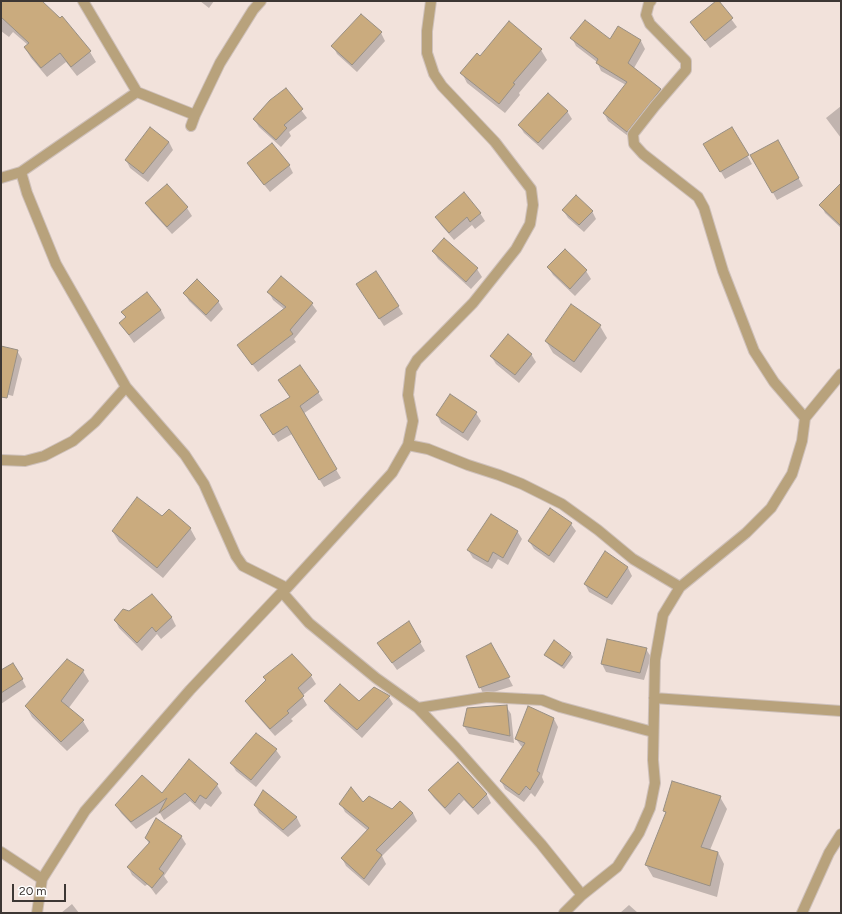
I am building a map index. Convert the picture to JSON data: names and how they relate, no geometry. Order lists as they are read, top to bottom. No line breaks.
{"scale_bar":"20 m"}
